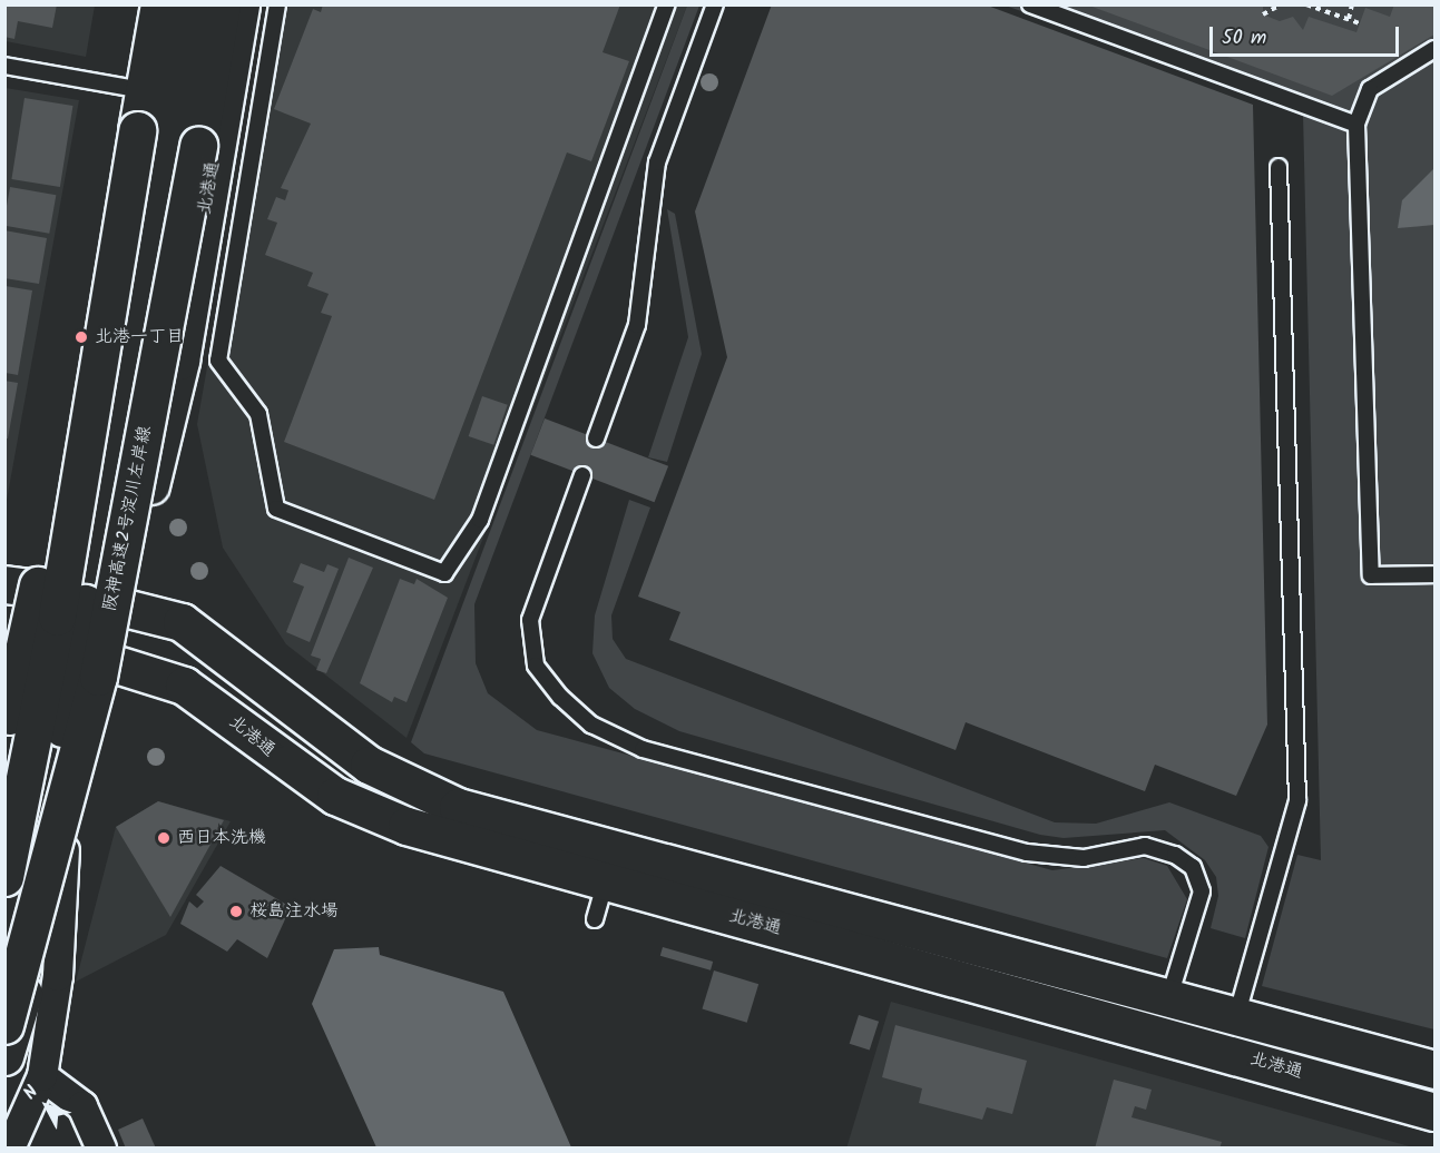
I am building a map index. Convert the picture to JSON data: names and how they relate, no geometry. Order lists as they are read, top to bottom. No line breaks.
{"streets":{"main road":["北港通","阪神高速2号淀川左岸線"]},"places":["北港一丁目","西日本洗機","桜島注水場"],"scale_bar":"50 m","north":"top left"}
